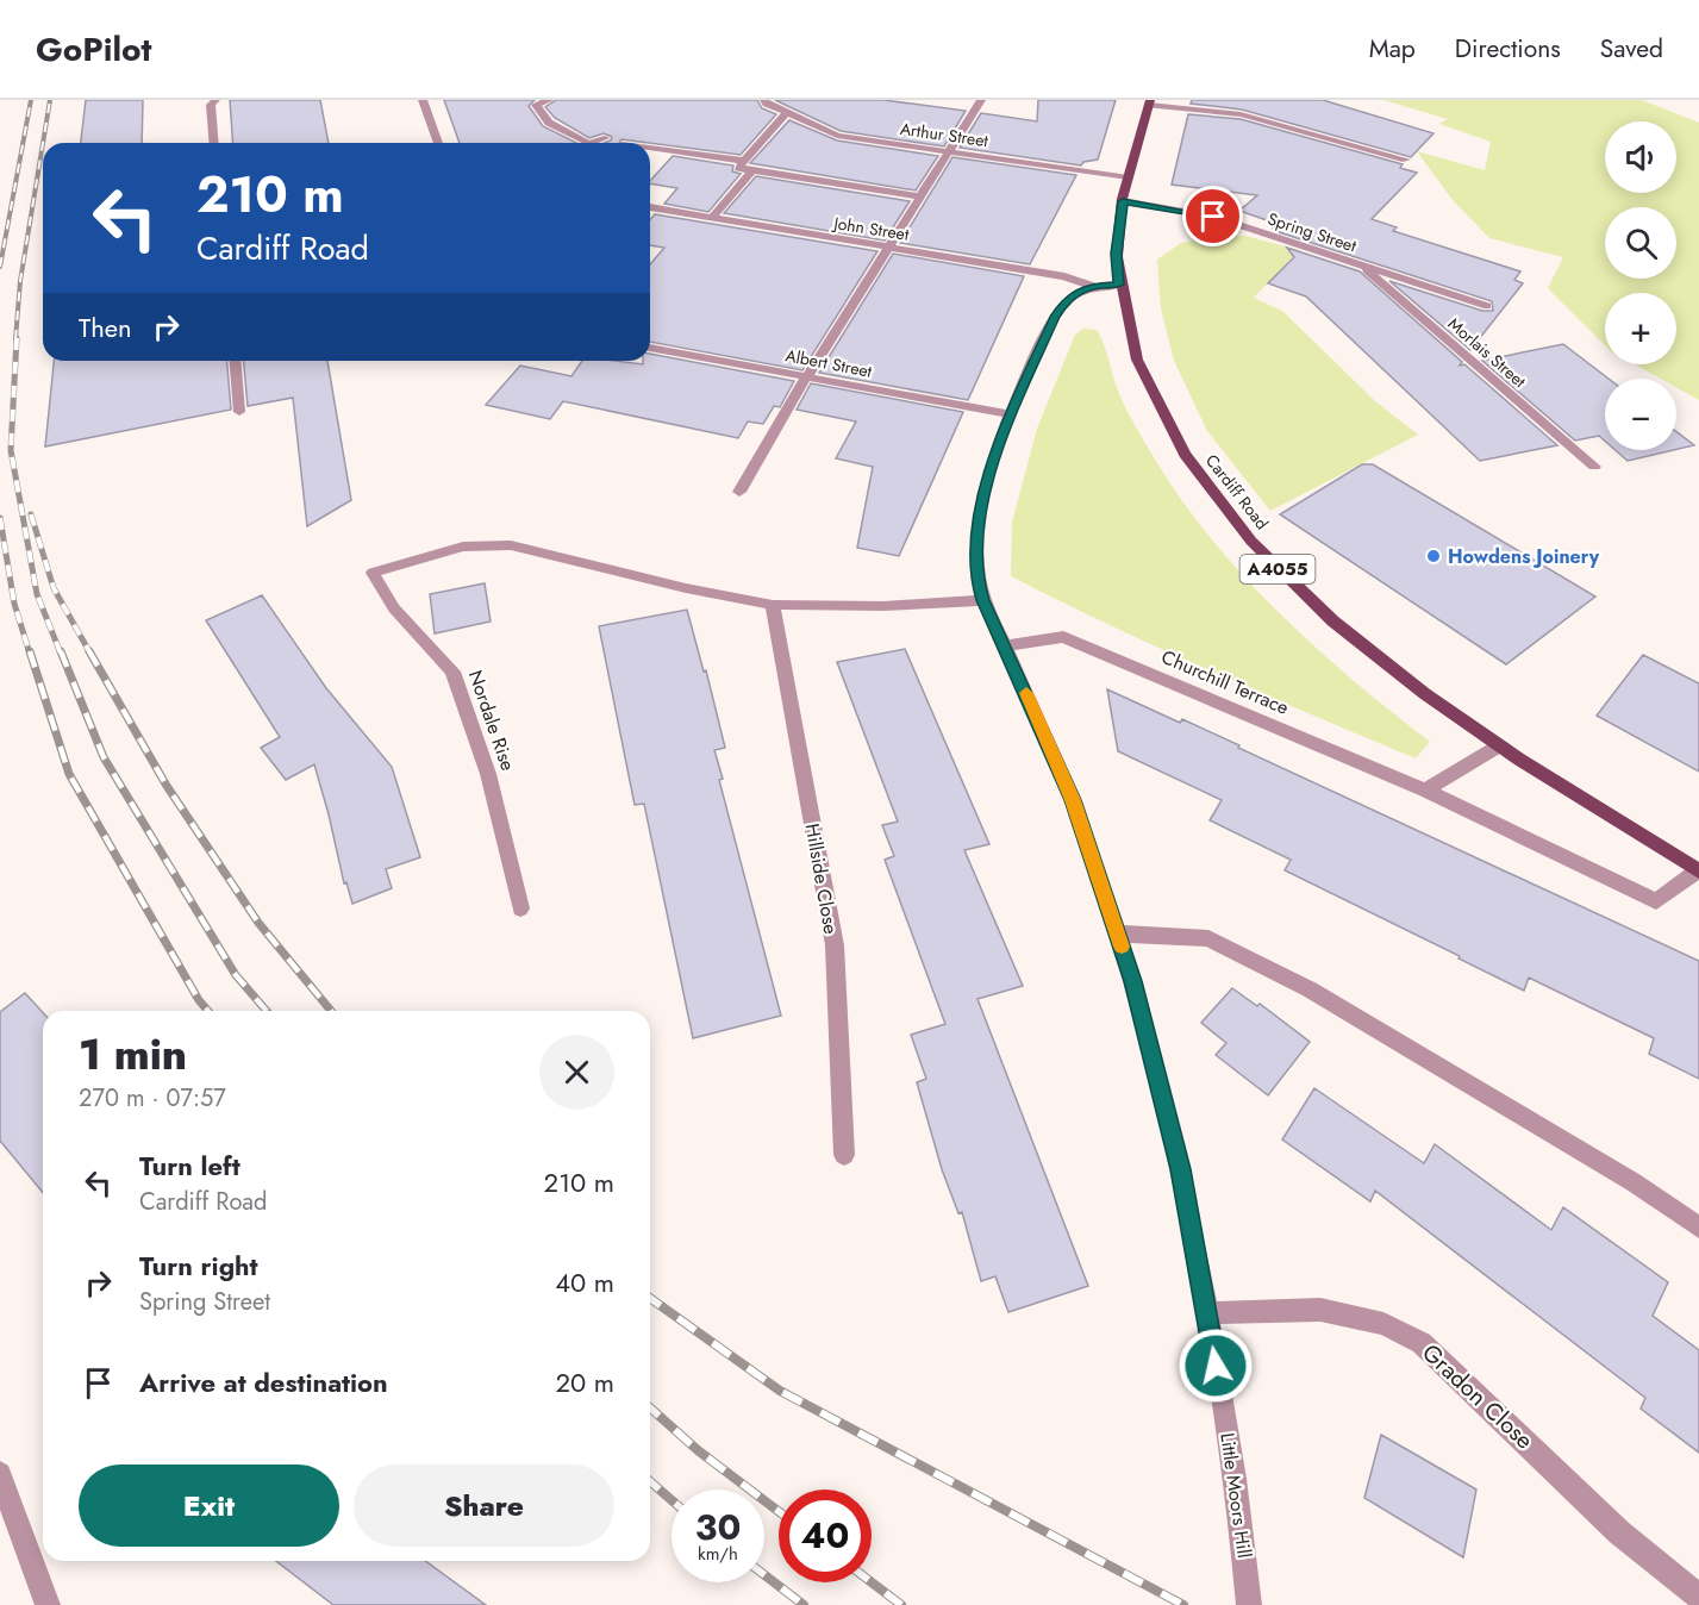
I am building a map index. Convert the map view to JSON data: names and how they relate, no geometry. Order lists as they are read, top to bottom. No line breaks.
{"streets":{"main road":["Cardiff Road","A4055"],"street":["Arthur Street","John Street","Spring Street","Morlais Street","Albert Street","Churchill Terrace","Nordale Rise","Hillside Close","Gradon Close","Little Moors Hill"]},"crossings":[["Arthur Street","Cardiff Road"],["John Street","Little Moors Hill"],["Spring Street","Morlais Street"],["Spring Street","Cardiff Road"],["Albert Street","Little Moors Hill"],["Cardiff Road","Churchill Terrace"],["Cardiff Road","Little Moors Hill"],["Churchill Terrace","Little Moors Hill"],["Nordale Rise","Hillside Close"],["Gradon Close","Little Moors Hill"]],"places":["Howdens Joinery"],"page":{"header":"GoPilot","nav":["Map","Directions","Saved"],"map_buttons":["+","−"],"turn":["210 m","Cardiff Road"],"then":"Then","heading":["1 min","270 m · 07:57"],"list":[{"name":"Turn left","note":"Cardiff Road","value":"210 m"},{"name":"Turn right","note":"Spring Street","value":"40 m"},{"name":"Arrive at destination","value":"20 m"}],"buttons":["Exit","Share"],"speed":"30 km/h","limit":"40"}}
